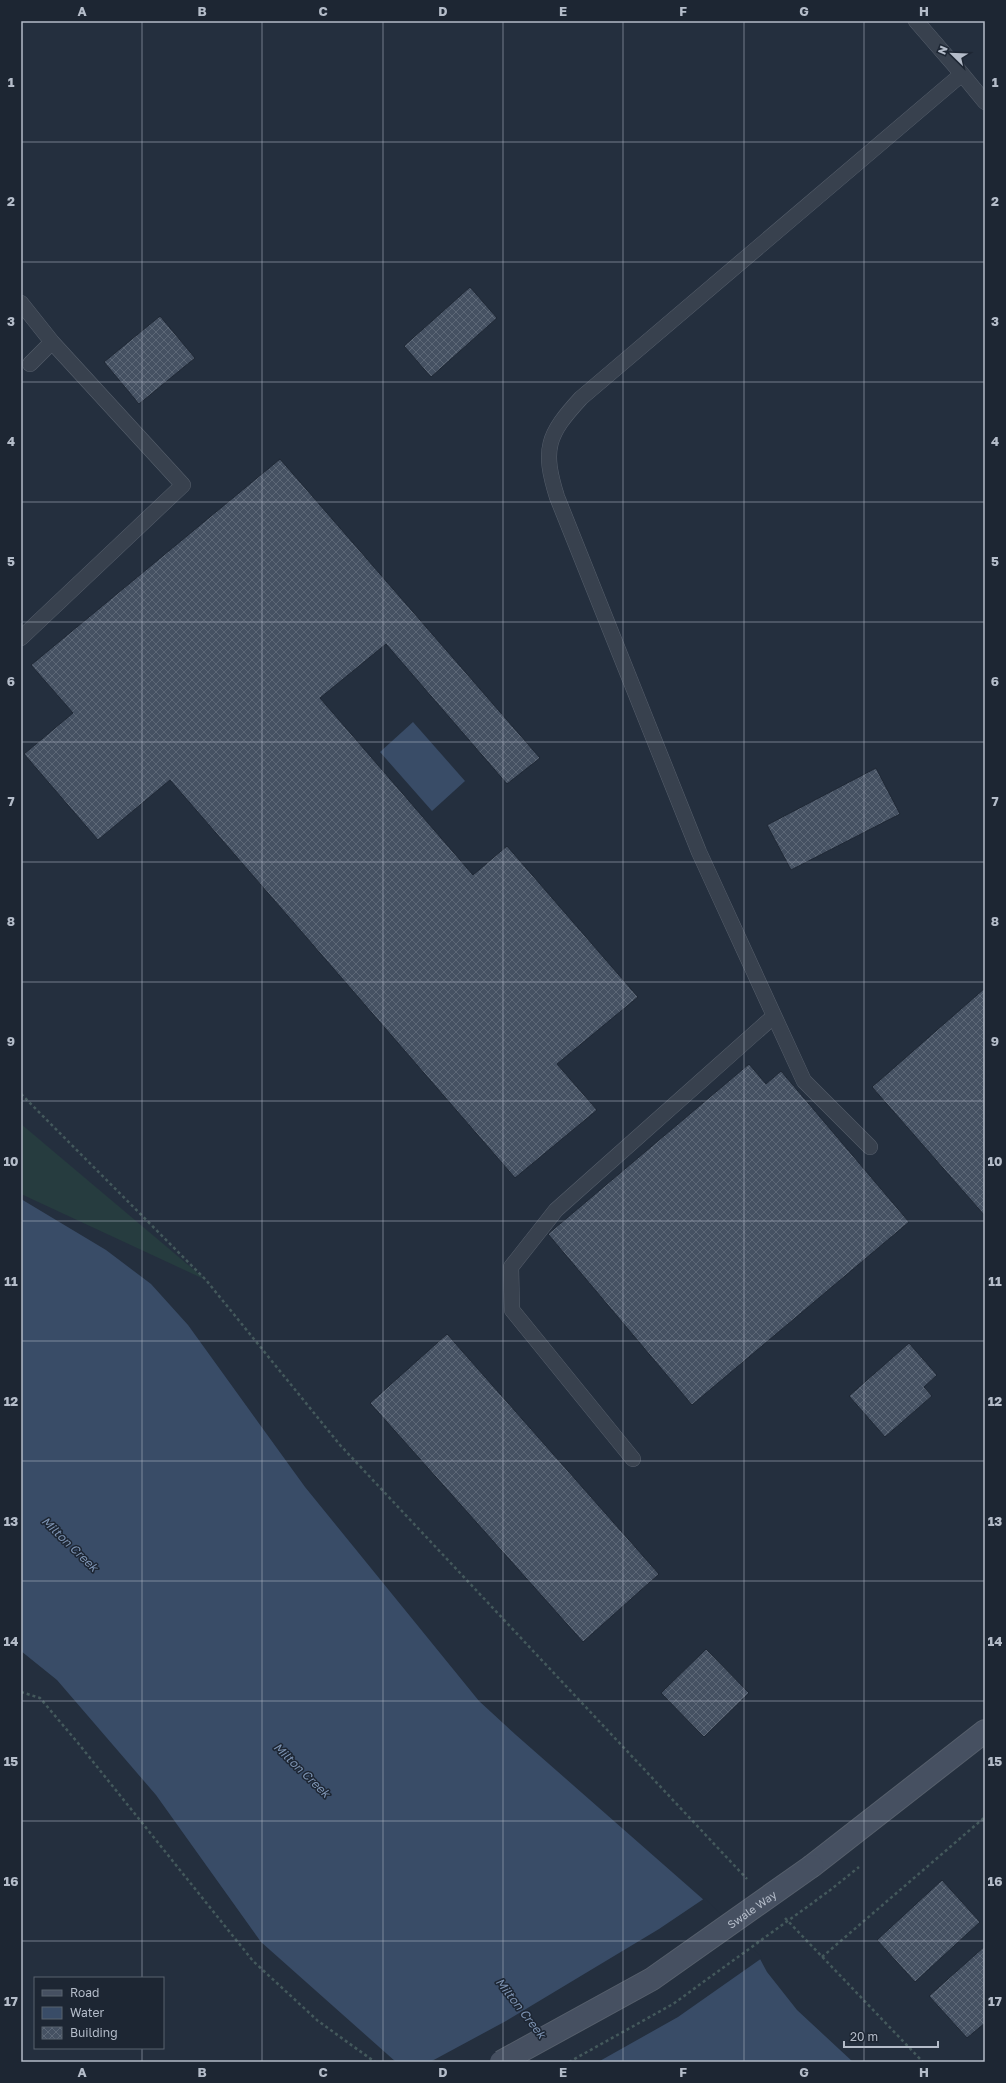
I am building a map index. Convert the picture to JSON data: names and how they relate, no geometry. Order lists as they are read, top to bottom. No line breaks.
{"streets":{"main road":["Swale Way"]},"water":["Milton Creek"],"legend":["Road","Water","Building"],"scale_bar":"20 m","north":"top left","grid":{"columns":["A","B","C","D","E","F","G","H"],"rows":["1","2","3","4","5","6","7","8","9","10","11","12","13","14","15","16","17"]}}
